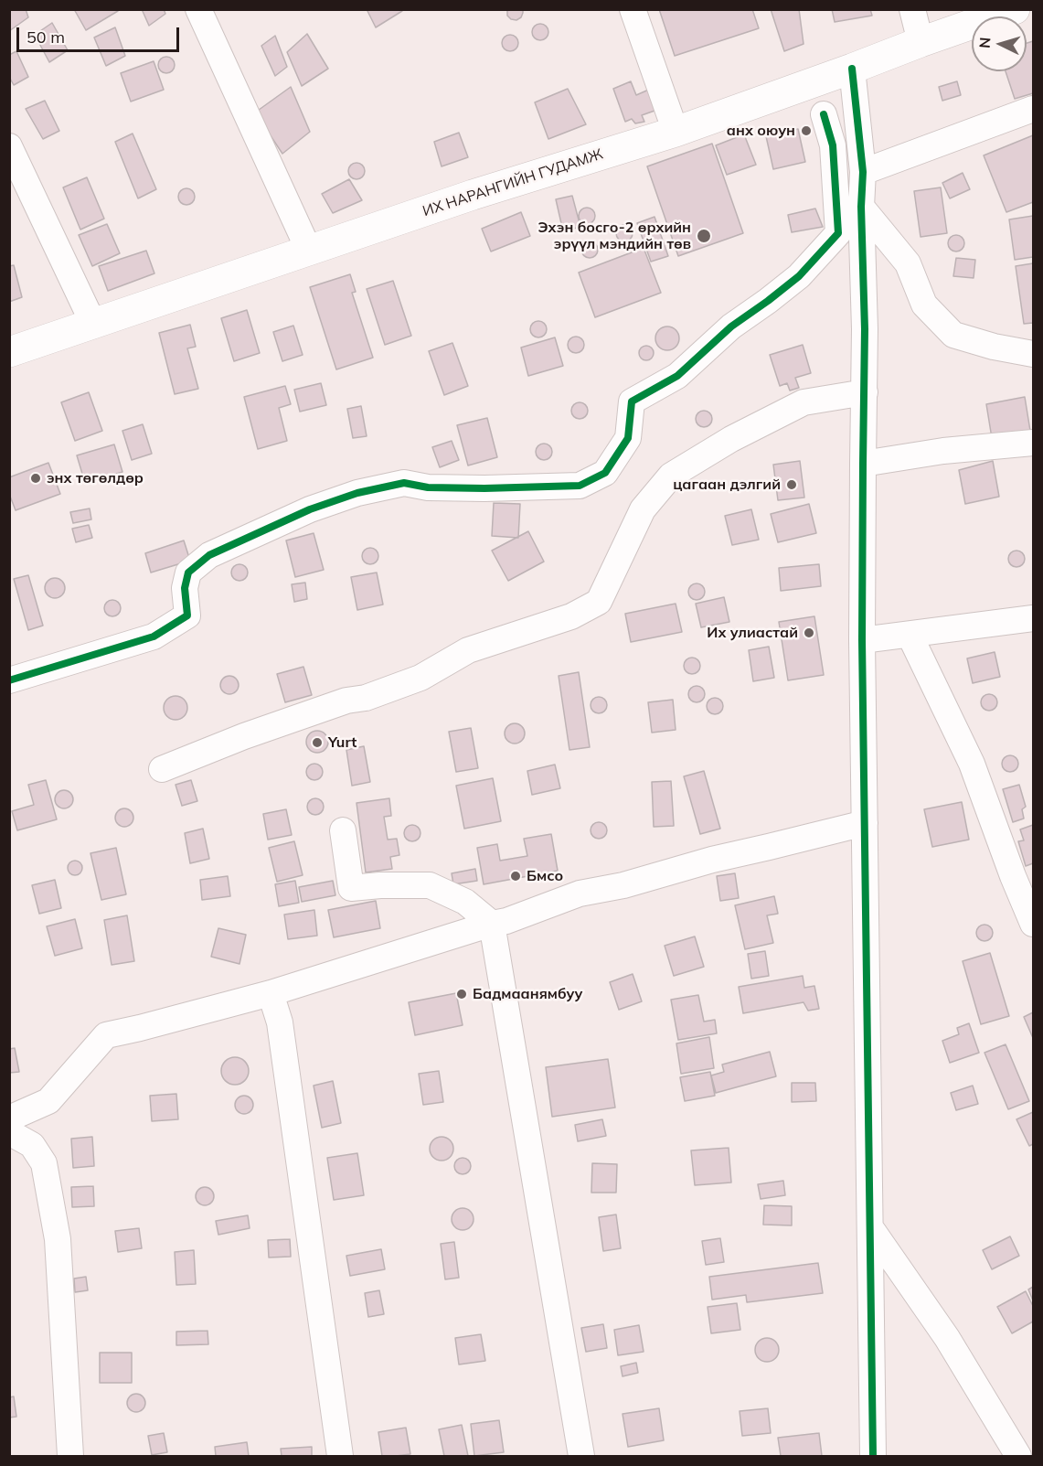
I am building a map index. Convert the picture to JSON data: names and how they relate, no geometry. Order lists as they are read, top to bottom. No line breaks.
{"streets":{"main road":["ИХ НАРАНГИЙН ГУДАМЖ"]},"places":["анх оюун","Эхэн босго-2 өрхийн эрүүл мэндийн төв","энх төгөлдөр","цагаан дэлгий","Их улиастай","Yurt","Бмсо","Бадмаанямбуу"],"scale_bar":"50 m","north":"left"}
